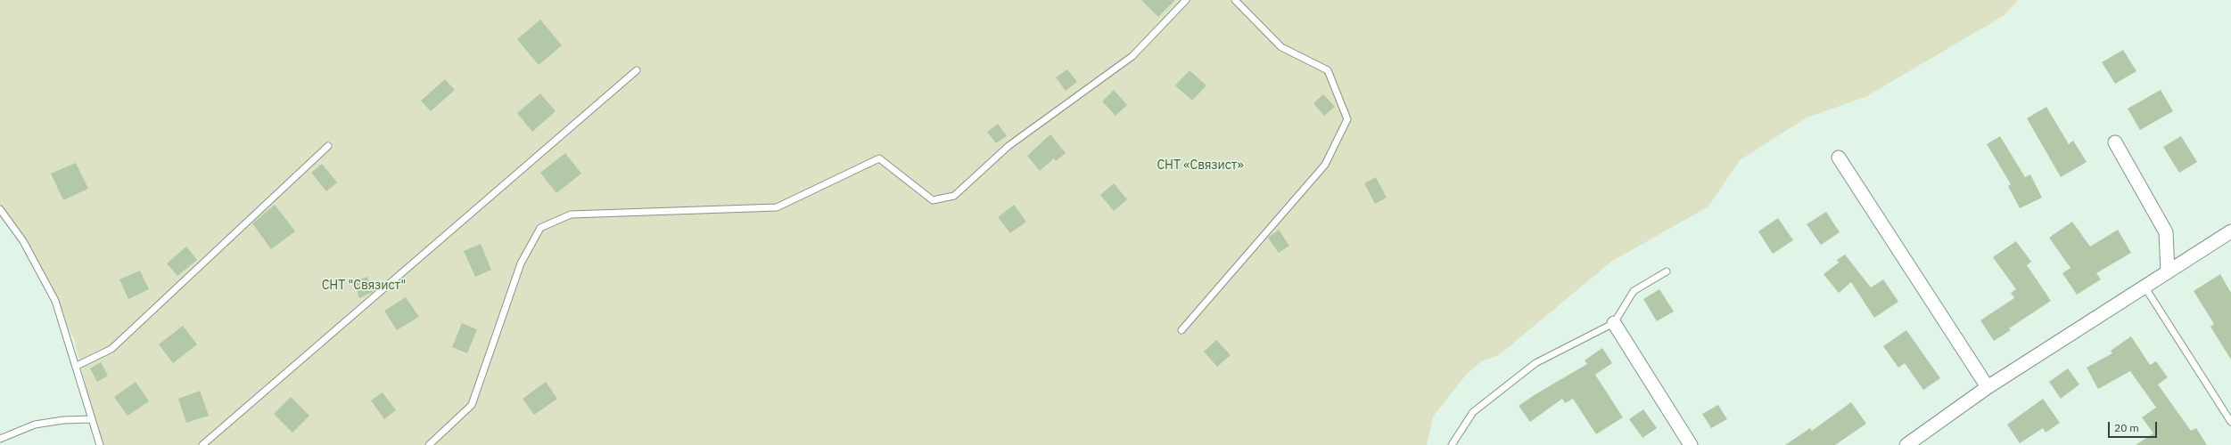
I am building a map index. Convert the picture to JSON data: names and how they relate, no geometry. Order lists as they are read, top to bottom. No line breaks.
{"parks":["СНТ «Связист»","СНТ \"Связист\""],"scale_bar":"20 m"}
